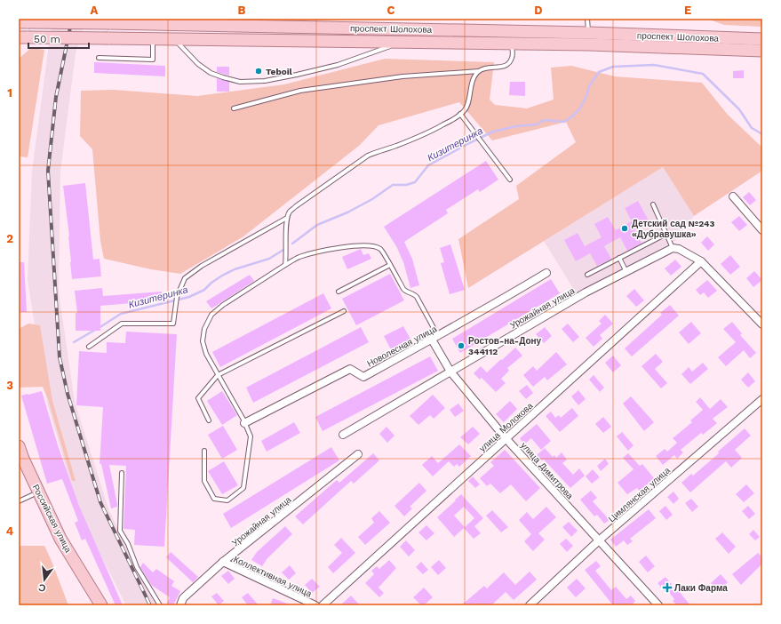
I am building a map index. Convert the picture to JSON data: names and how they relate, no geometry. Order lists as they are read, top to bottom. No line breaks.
{"streets":{"main road":["проспект Шолохова","Российская улица"],"street":["Урожайная улица","Новолесная улица","улица Молокова","улица Димитрова","Цимлянская улица","Коллективная улица"]},"crossings":[["Урожайная улица","улица Димитрова"],["Урожайная улица","Коллективная улица"],["Новолесная улица","улица Димитрова"],["улица Молокова","улица Димитрова"],["улица Димитрова","Цимлянская улица"]],"water":["Кизитеринка"],"places":{"other":["Teboil","Детский сад №243 «Дубравушка»","Ростов-на-Дону 344112"],"health":["Лаки Фарма"]},"scale_bar":"50 m","north":"bottom","grid":{"columns":["A","B","C","D","E"],"rows":["1","2","3","4"]}}
